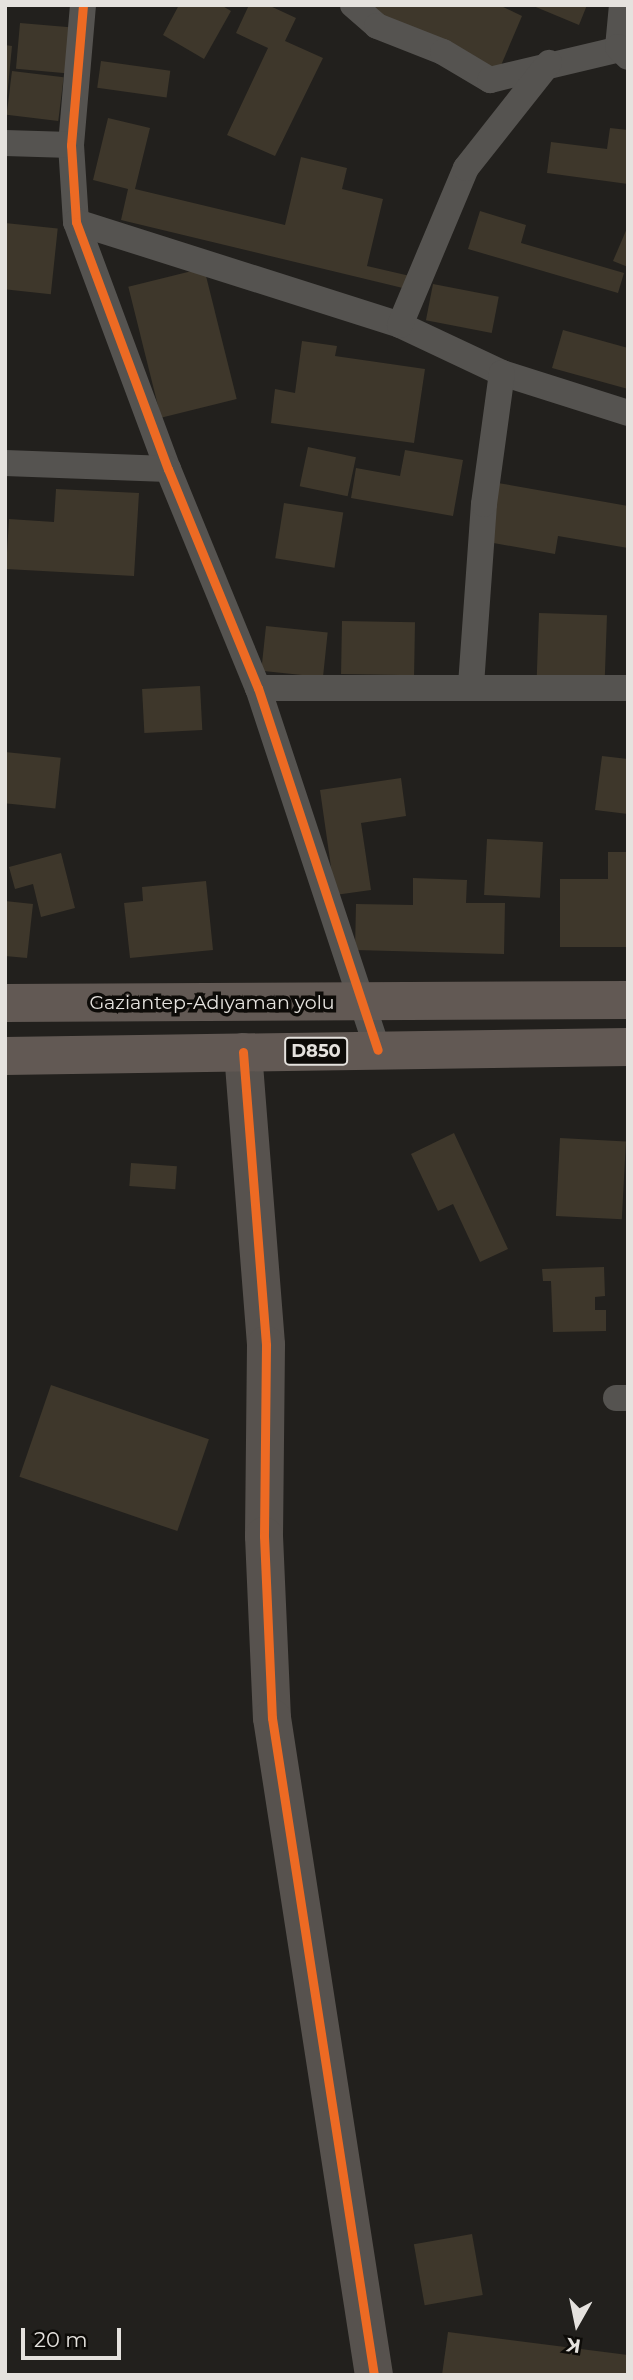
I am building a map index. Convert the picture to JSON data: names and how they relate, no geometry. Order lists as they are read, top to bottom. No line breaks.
{"streets":{"highway":["Gaziantep-Adıyaman yolu","D850"]},"scale_bar":"20 m","north":"bottom"}
